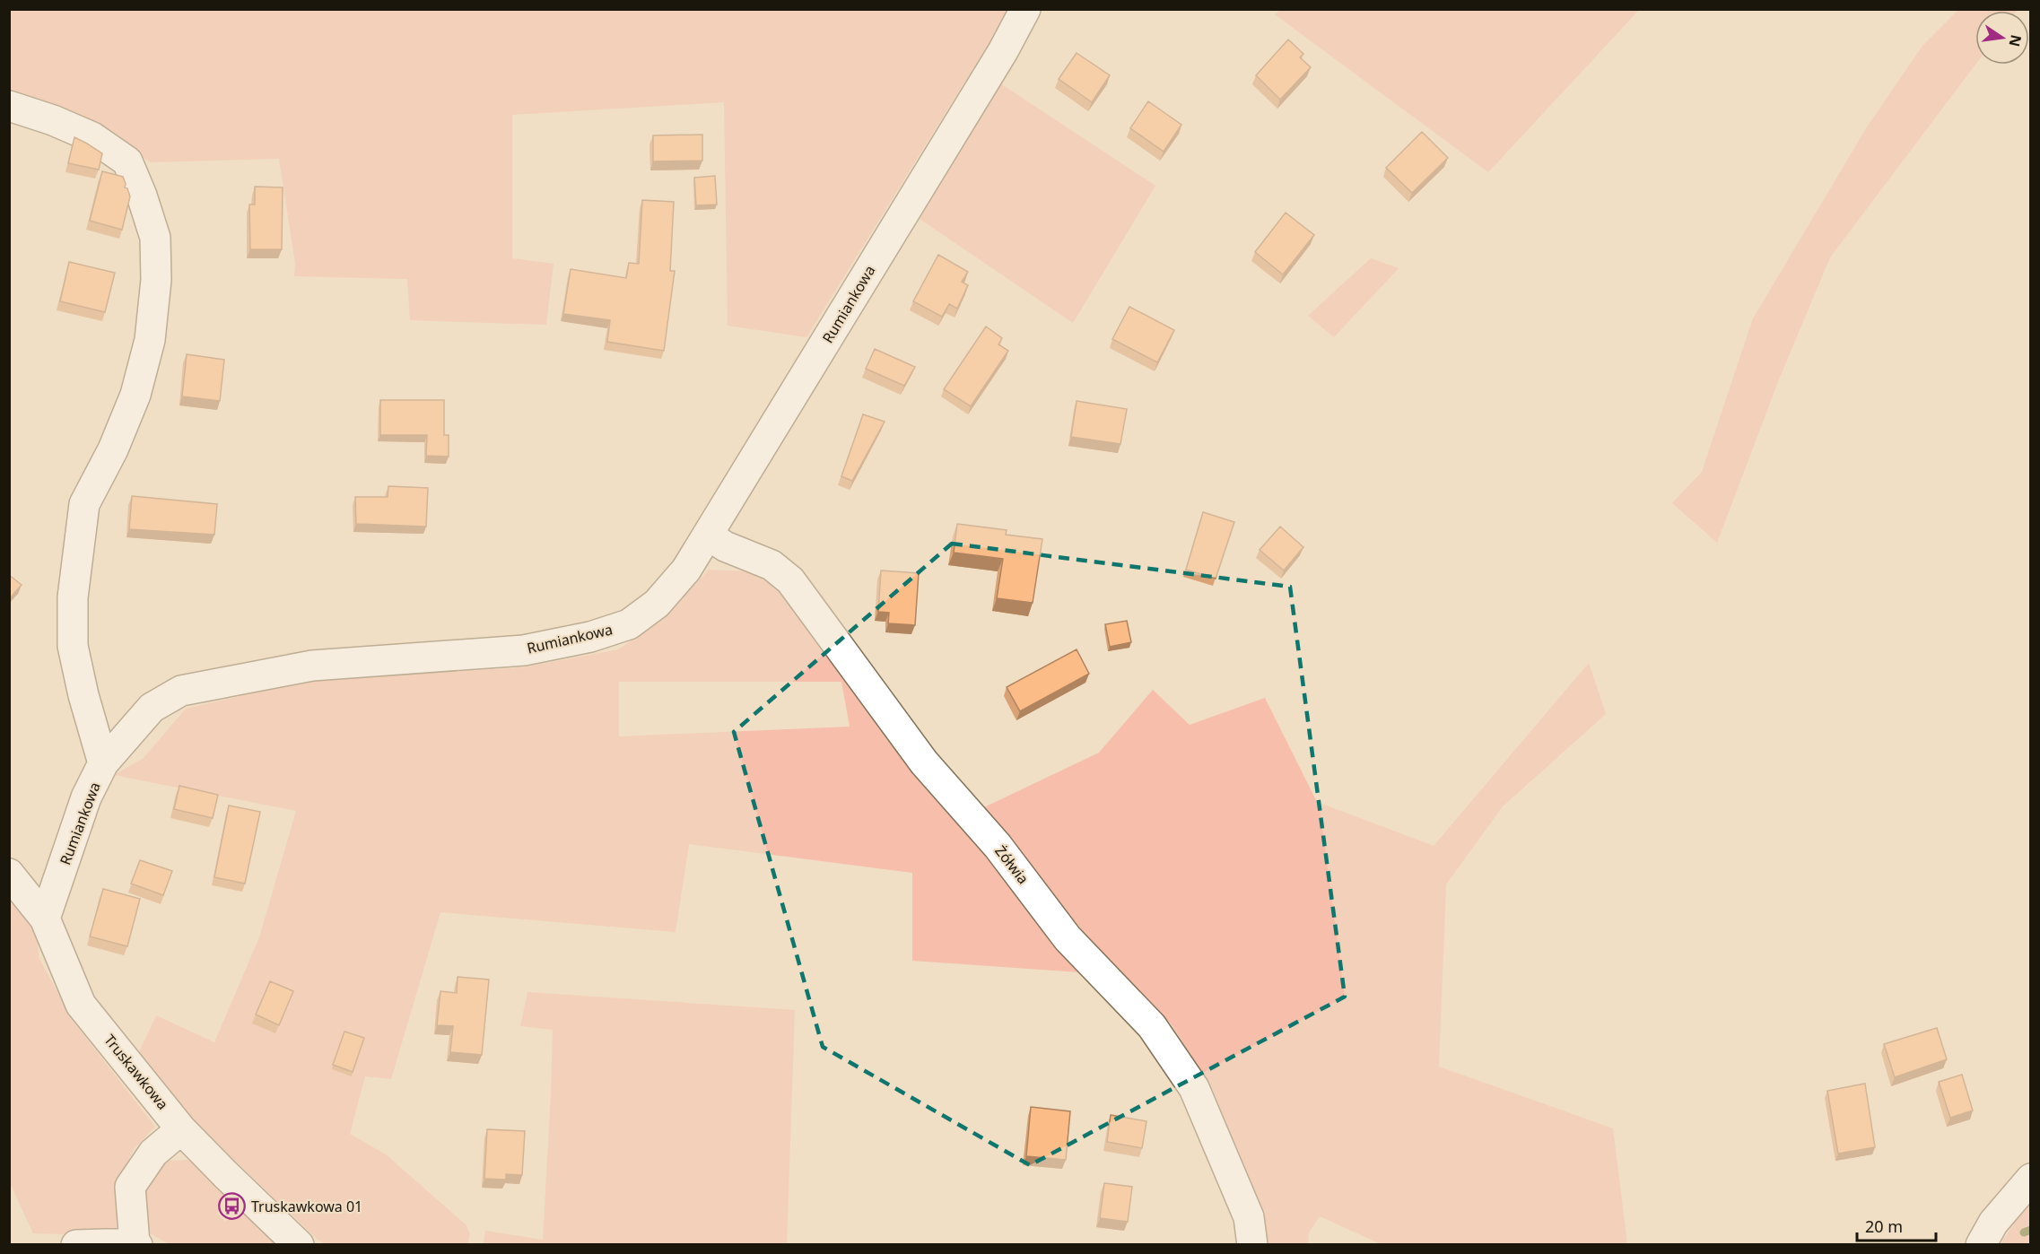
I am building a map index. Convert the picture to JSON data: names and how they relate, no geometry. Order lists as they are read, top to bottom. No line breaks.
{"streets":{"street":["Rumiankowa","Żółwia","Truskawkowa"]},"crossings":[["Rumiankowa","Żółwia"],["Rumiankowa","Truskawkowa"]],"places":{"bus stop":["Truskawkowa 01"]},"scale_bar":"20 m","north":"right"}
